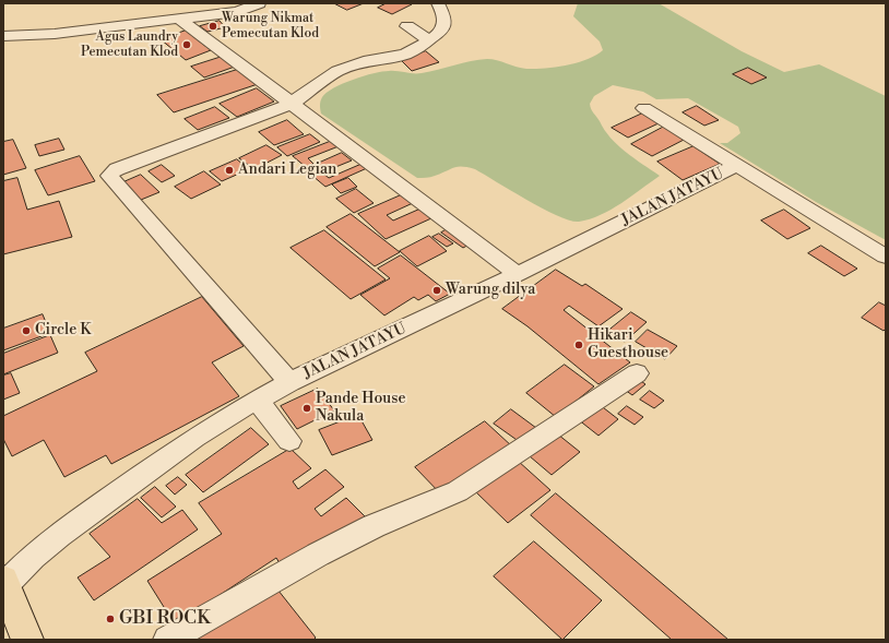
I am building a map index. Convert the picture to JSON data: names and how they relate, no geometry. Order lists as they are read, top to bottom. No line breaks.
{"streets":{"street":["JALAN JATAYU"]},"places":["Warung Nikmat Pemecutan Klod","Agus Laundry Pemecutan Klod","Andari Legian","Warung dilya","Circle K","Hikari Guesthouse","Pande House Nakula","GBI ROCK"]}
